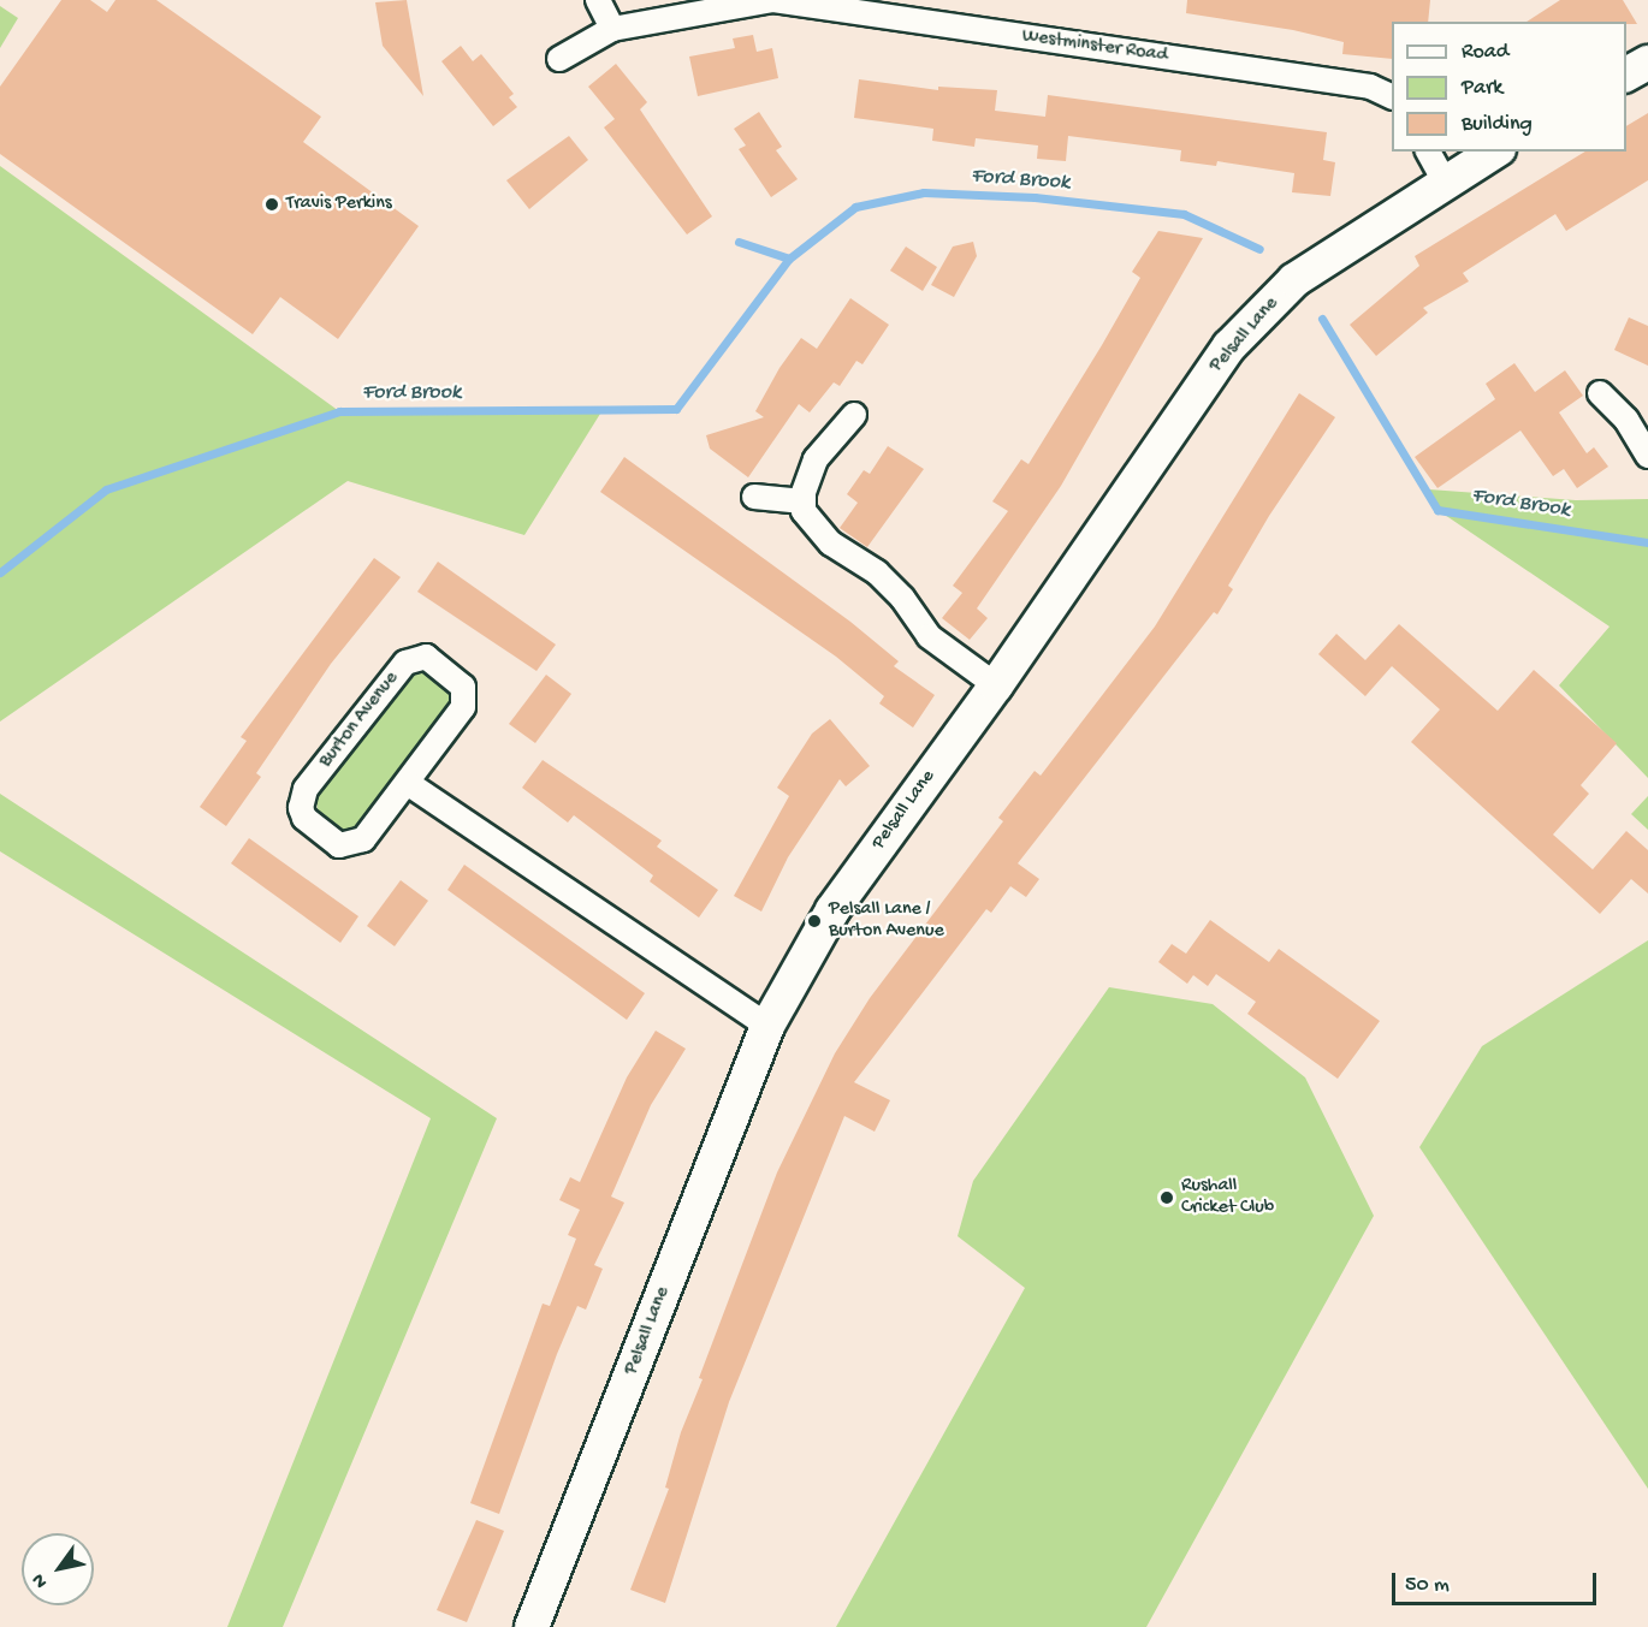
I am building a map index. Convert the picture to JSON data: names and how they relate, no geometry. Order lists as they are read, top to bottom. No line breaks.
{"streets":{"main road":["Pelsall Lane"],"street":["Westminster Road","Burton Avenue"]},"water":["Ford Brook"],"places":["Travis Perkins","Pelsall Lane / Burton Avenue","Rushall Cricket Club"],"legend":["Road","Park","Building"],"scale_bar":"50 m","north":"bottom left"}
